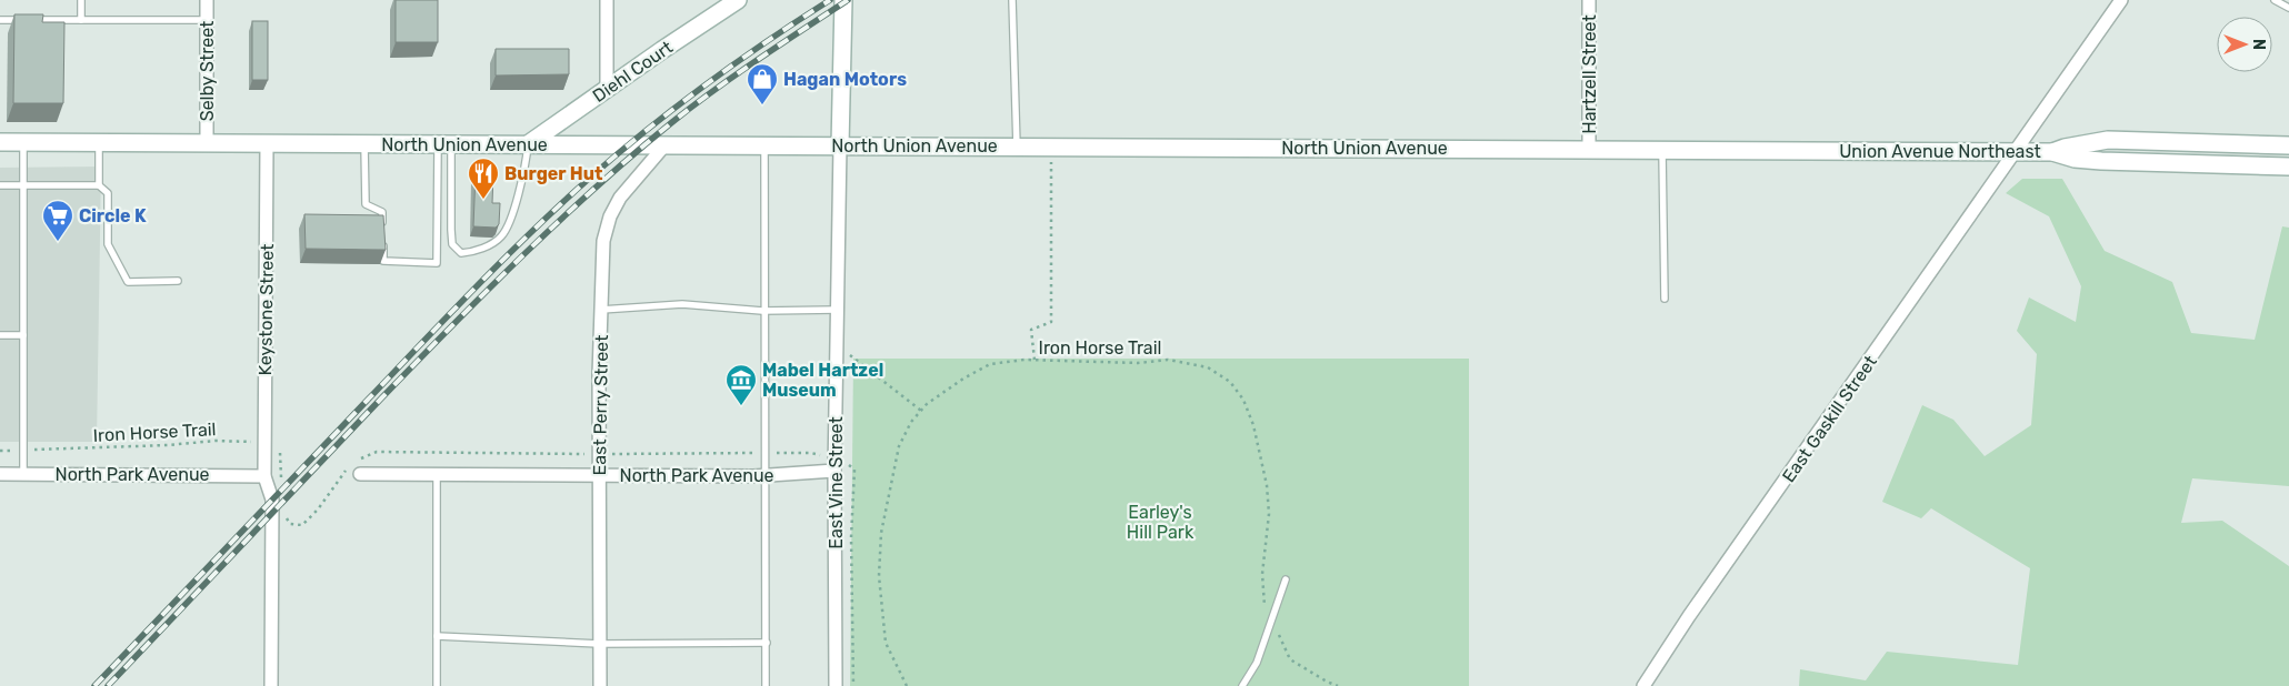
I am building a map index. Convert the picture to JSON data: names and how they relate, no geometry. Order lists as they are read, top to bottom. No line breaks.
{"streets":{"main road":["Diehl Court","North Union Avenue","Union Avenue Northeast"],"street":["Selby Street","Hartzell Street","Keystone Street","East Perry Street","East Gaskill Street","North Park Avenue","East Vine Street"],"path":["Iron Horse Trail"]},"crossings":[["Selby Street","North Union Avenue"],["Diehl Court","North Union Avenue"],["Hartzell Street","North Union Avenue"],["North Union Avenue","Union Avenue Northeast"],["North Union Avenue","Keystone Street"],["North Union Avenue","East Perry Street"],["North Union Avenue","East Vine Street"],["Union Avenue Northeast","East Gaskill Street"],["Keystone Street","Iron Horse Trail"],["Keystone Street","North Park Avenue"],["East Perry Street","North Park Avenue"],["North Park Avenue","East Vine Street"]],"parks":["Earley's Hill Park"],"places":{"shop":["Hagan Motors"],"restaurant":["Burger Hut"],"supermarket":["Circle K"],"museum":["Mabel Hartzel Museum"]},"north":"right"}
